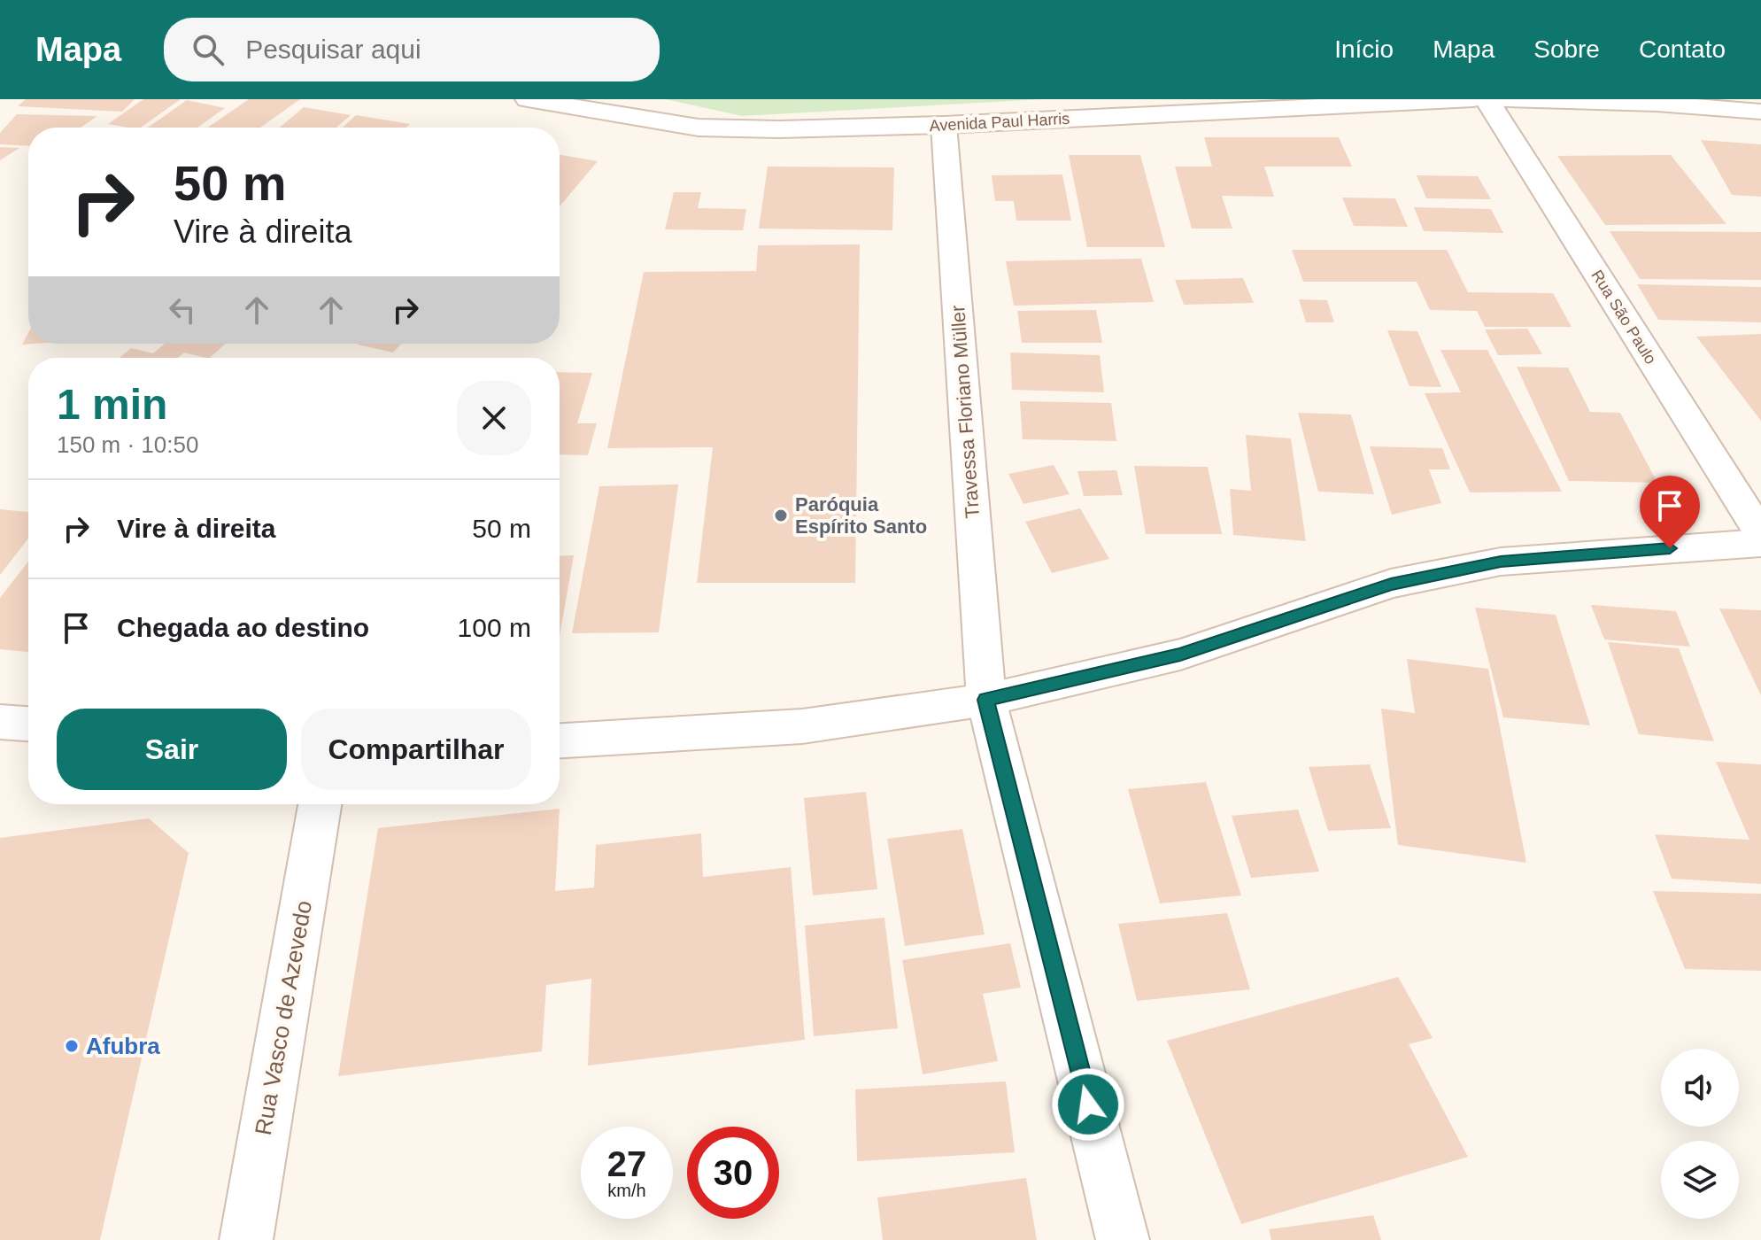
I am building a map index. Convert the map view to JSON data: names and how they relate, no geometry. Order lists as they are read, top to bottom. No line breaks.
{"streets":{"main road":["Avenida Paul Harris","Rua São Paulo","Travessa Floriano Müller","Rua Vasco de Azevedo"]},"crossings":[["Avenida Paul Harris","Travessa Floriano Müller"]],"places":["Paróquia Espírito Santo","Afubra"],"page":{"header":"Mapa","search":"Pesquisar aqui","nav":["Início","Mapa","Sobre","Contato"],"turn":["50 m","Vire à direita"],"heading":["1 min","150 m · 10:50"],"list":[{"name":"Vire à direita","value":"50 m"},{"name":"Chegada ao destino","value":"100 m"}],"buttons":["Sair","Compartilhar"],"speed":"27 km/h","limit":"30"}}
